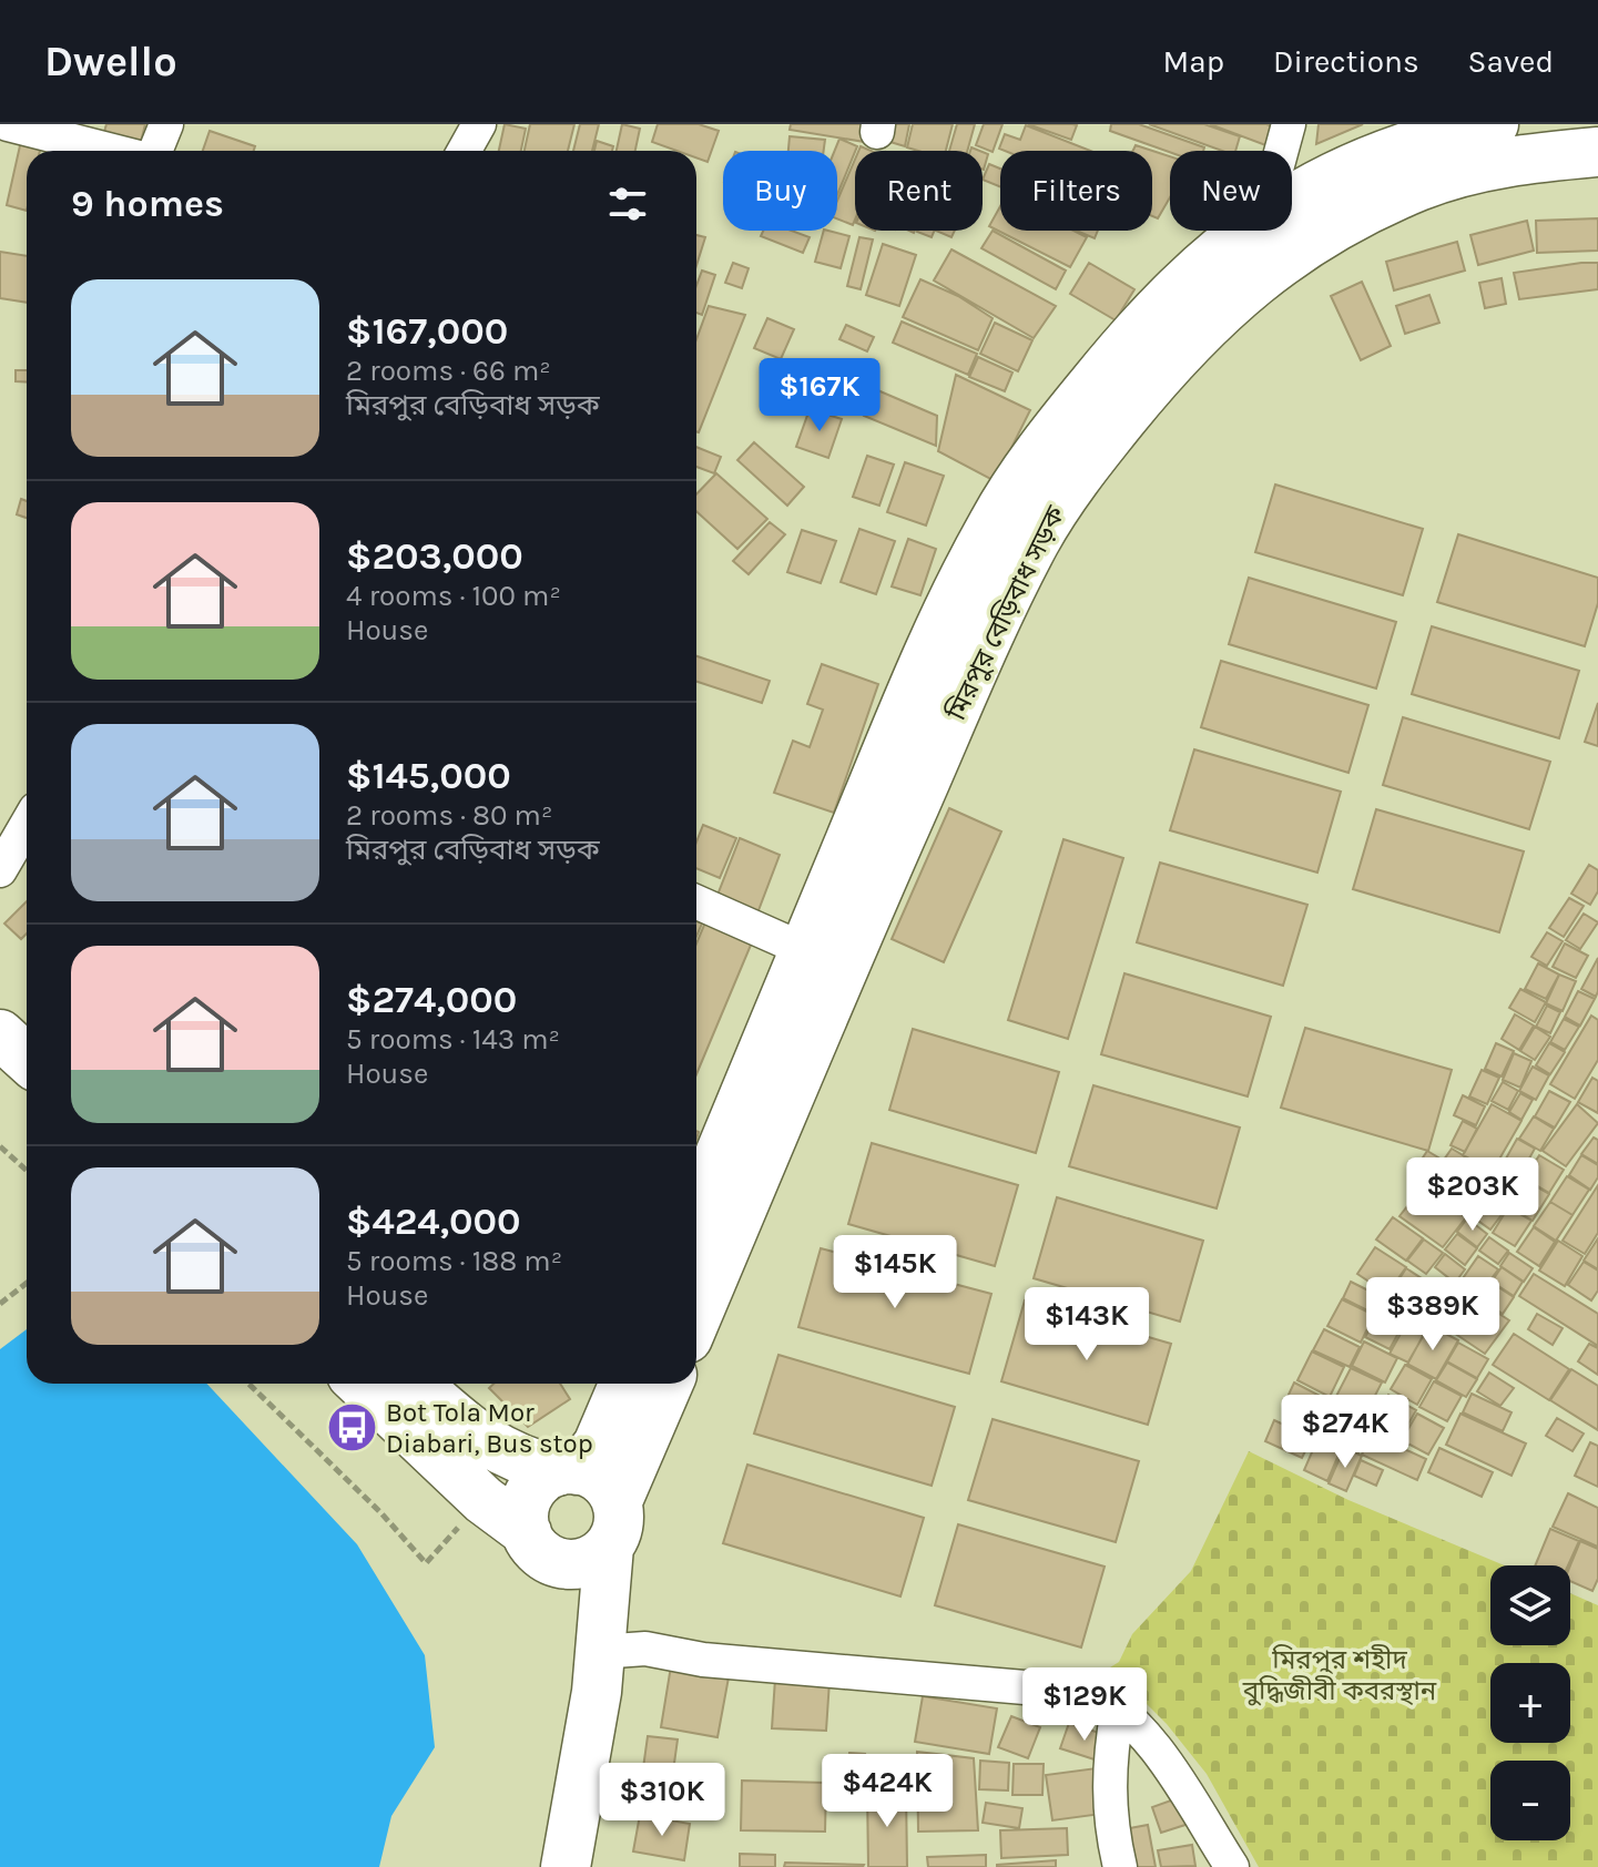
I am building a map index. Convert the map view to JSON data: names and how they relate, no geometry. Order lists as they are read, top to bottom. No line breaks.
{"streets":{"highway":["মিরপুর বেড়িবাধ সড়ক"]},"parks":["মিরপুর শহীদ বুদ্ধিজীবী কবরস্থান"],"places":{"bus stop":["Bot Tola Mor Diabari, Bus stop"]},"page":{"header":"Dwello","nav":["Map","Directions","Saved"],"chip":["Buy","Rent","Filters","New"],"heading":"9 homes","list":[{"name":"$167,000","note":"2 rooms · 66 m² · মিরপুর বেড়িবাধ সড়ক"},{"name":"$203,000","note":"4 rooms · 100 m² · House"},{"name":"$145,000","note":"2 rooms · 80 m² · মিরপুর বেড়িবাধ সড়ক"},{"name":"$274,000","note":"5 rooms · 143 m² · House"},{"name":"$424,000","note":"5 rooms · 188 m² · House"}],"price":["$167K","$203K","$145K","$389K","$143K","$274K","$129K","$424K","$310K"],"map_buttons":["+","−"]}}
